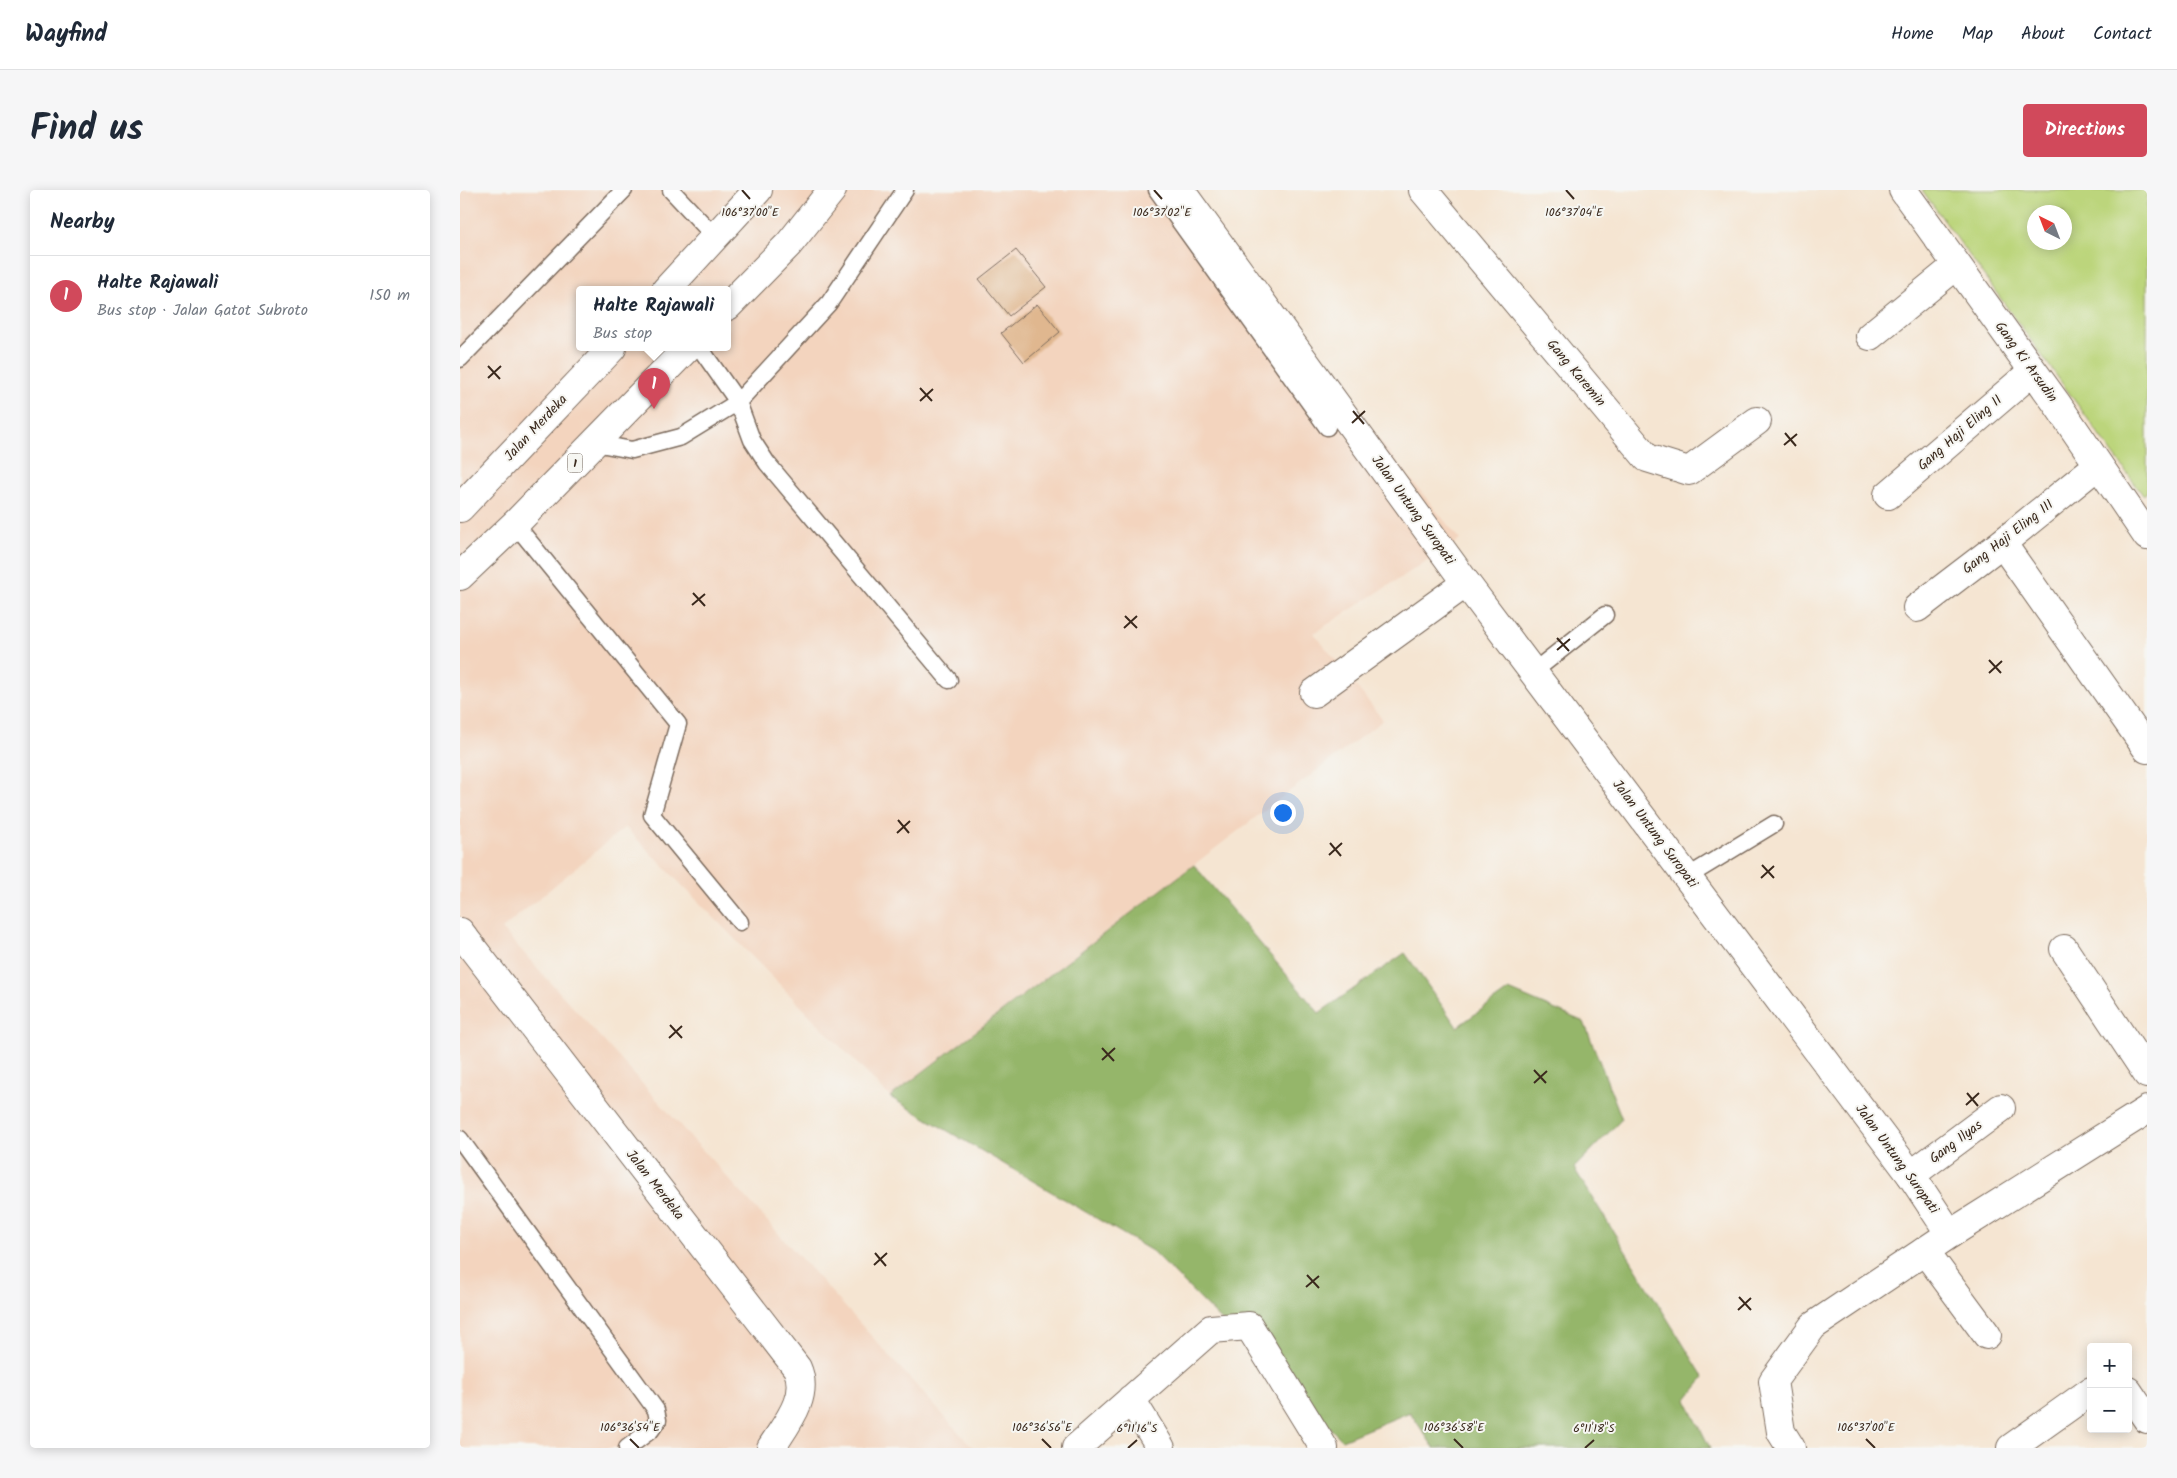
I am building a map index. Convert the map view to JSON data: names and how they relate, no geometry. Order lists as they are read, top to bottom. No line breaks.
{"streets":{"main road":["Gang Ki Arsudin","Gang Karemin","Jalan Merdeka","Gang Haji Eling II","1","Jalan Untung Suropati","Gang Haji Eling III","Gang Ilyas"]},"crossings":[["Gang Ki Arsudin","Gang Haji Eling II"],["Gang Ki Arsudin","Gang Haji Eling III"],["Jalan Untung Suropati","Gang Ilyas"]],"north":"top left","page":{"header":"Wayfind","nav":["Home","Map","About","Contact"],"title":"Find us","buttons":"Directions","heading":"Nearby","list":[{"mark":"1","name":"Halte Rajawali","note":"Bus stop · Jalan Gatot Subroto","value":"150 m"}],"popup":["Halte Rajawali","Bus stop"],"pins":"1","map_buttons":["+","−"]},"coordinates":["106°37'00\"E","106°37'02\"E","106°37'04\"E","106°36'54\"E","106°36'56\"E","106°36'58\"E","6°11'16\"S","6°11'18\"S"]}
